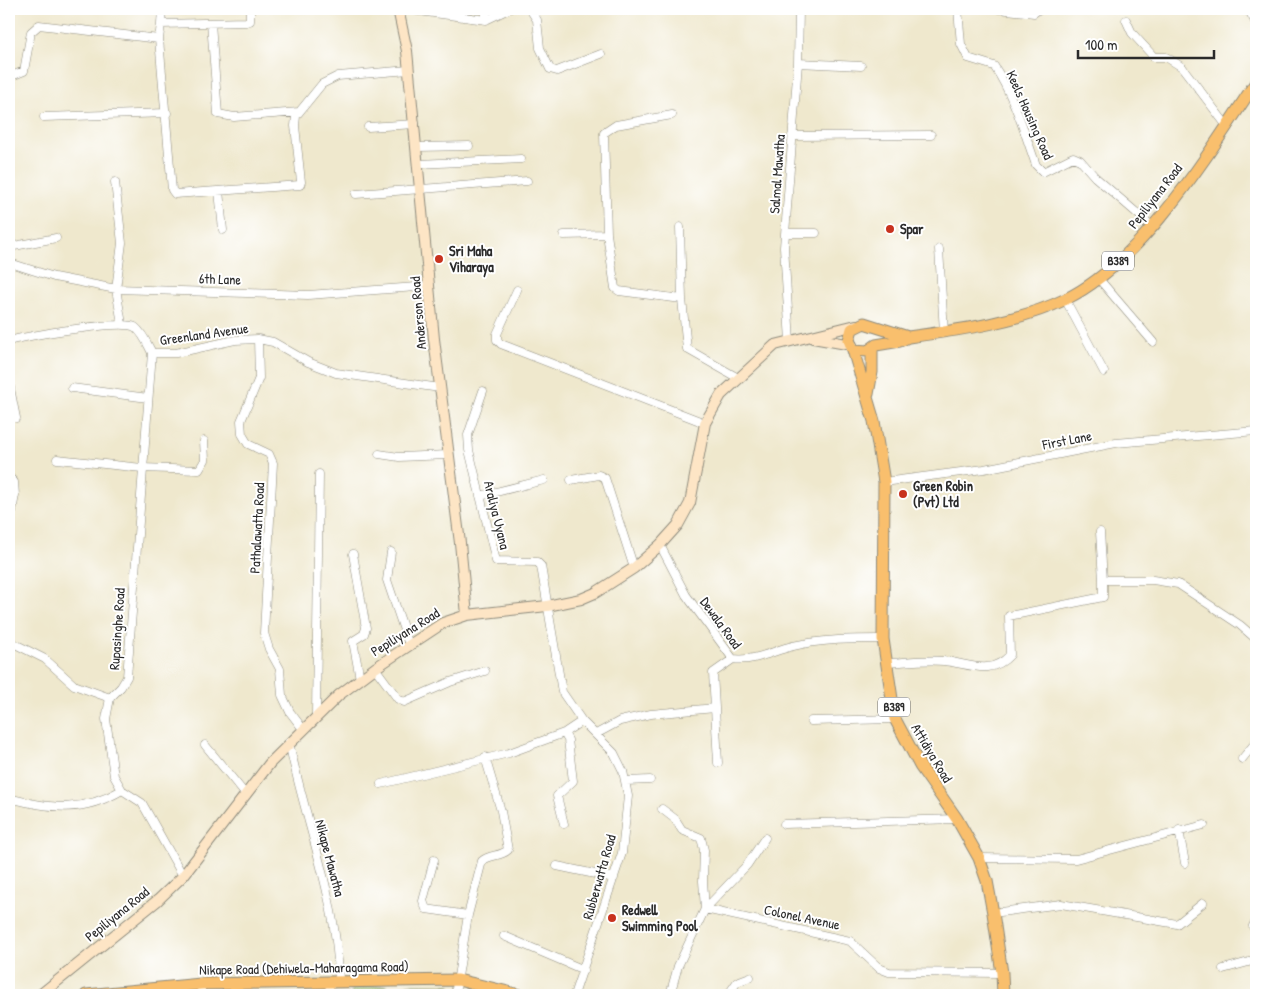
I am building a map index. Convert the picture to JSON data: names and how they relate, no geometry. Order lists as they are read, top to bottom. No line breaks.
{"streets":{"main road":["Pepiliyana Road","B389","Anderson Road","Attidiya Road","Nikape Road (Dehiwela-Maharagama Road)"],"street":["Keels Housing Road","Salmal Mawatha","6th Lane","Greenland Avenue","First Lane","Araliya Uyana","Pathalawatta Road","Dewala Road","Rupasinghe Road","Nikape Mawatha","Rubberwatta Road","Colonel Avenue"]},"crossings":[["Keels Housing Road","Pepiliyana Road"],["Salmal Mawatha","Pepiliyana Road"],["Pepiliyana Road","B389"],["Pepiliyana Road","Anderson Road"],["Pepiliyana Road","Araliya Uyana"],["Pepiliyana Road","Pathalawatta Road"],["Pepiliyana Road","Dewala Road"],["Pepiliyana Road","Nikape Mawatha"],["Pepiliyana Road","Rubberwatta Road"],["B389","Attidiya Road"],["6th Lane","Anderson Road"],["Anderson Road","Greenland Avenue"],["Greenland Avenue","Pathalawatta Road"],["Greenland Avenue","Rupasinghe Road"],["First Lane","Attidiya Road"],["Araliya Uyana","Rubberwatta Road"],["Dewala Road","Attidiya Road"],["Attidiya Road","Colonel Avenue"],["Nikape Mawatha","Nikape Road (Dehiwela-Maharagama Road)"]],"places":["Spar","Sri Maha Viharaya","Green Robin (Pvt) Ltd","Redwell Swimming Pool"],"scale_bar":"100 m"}
